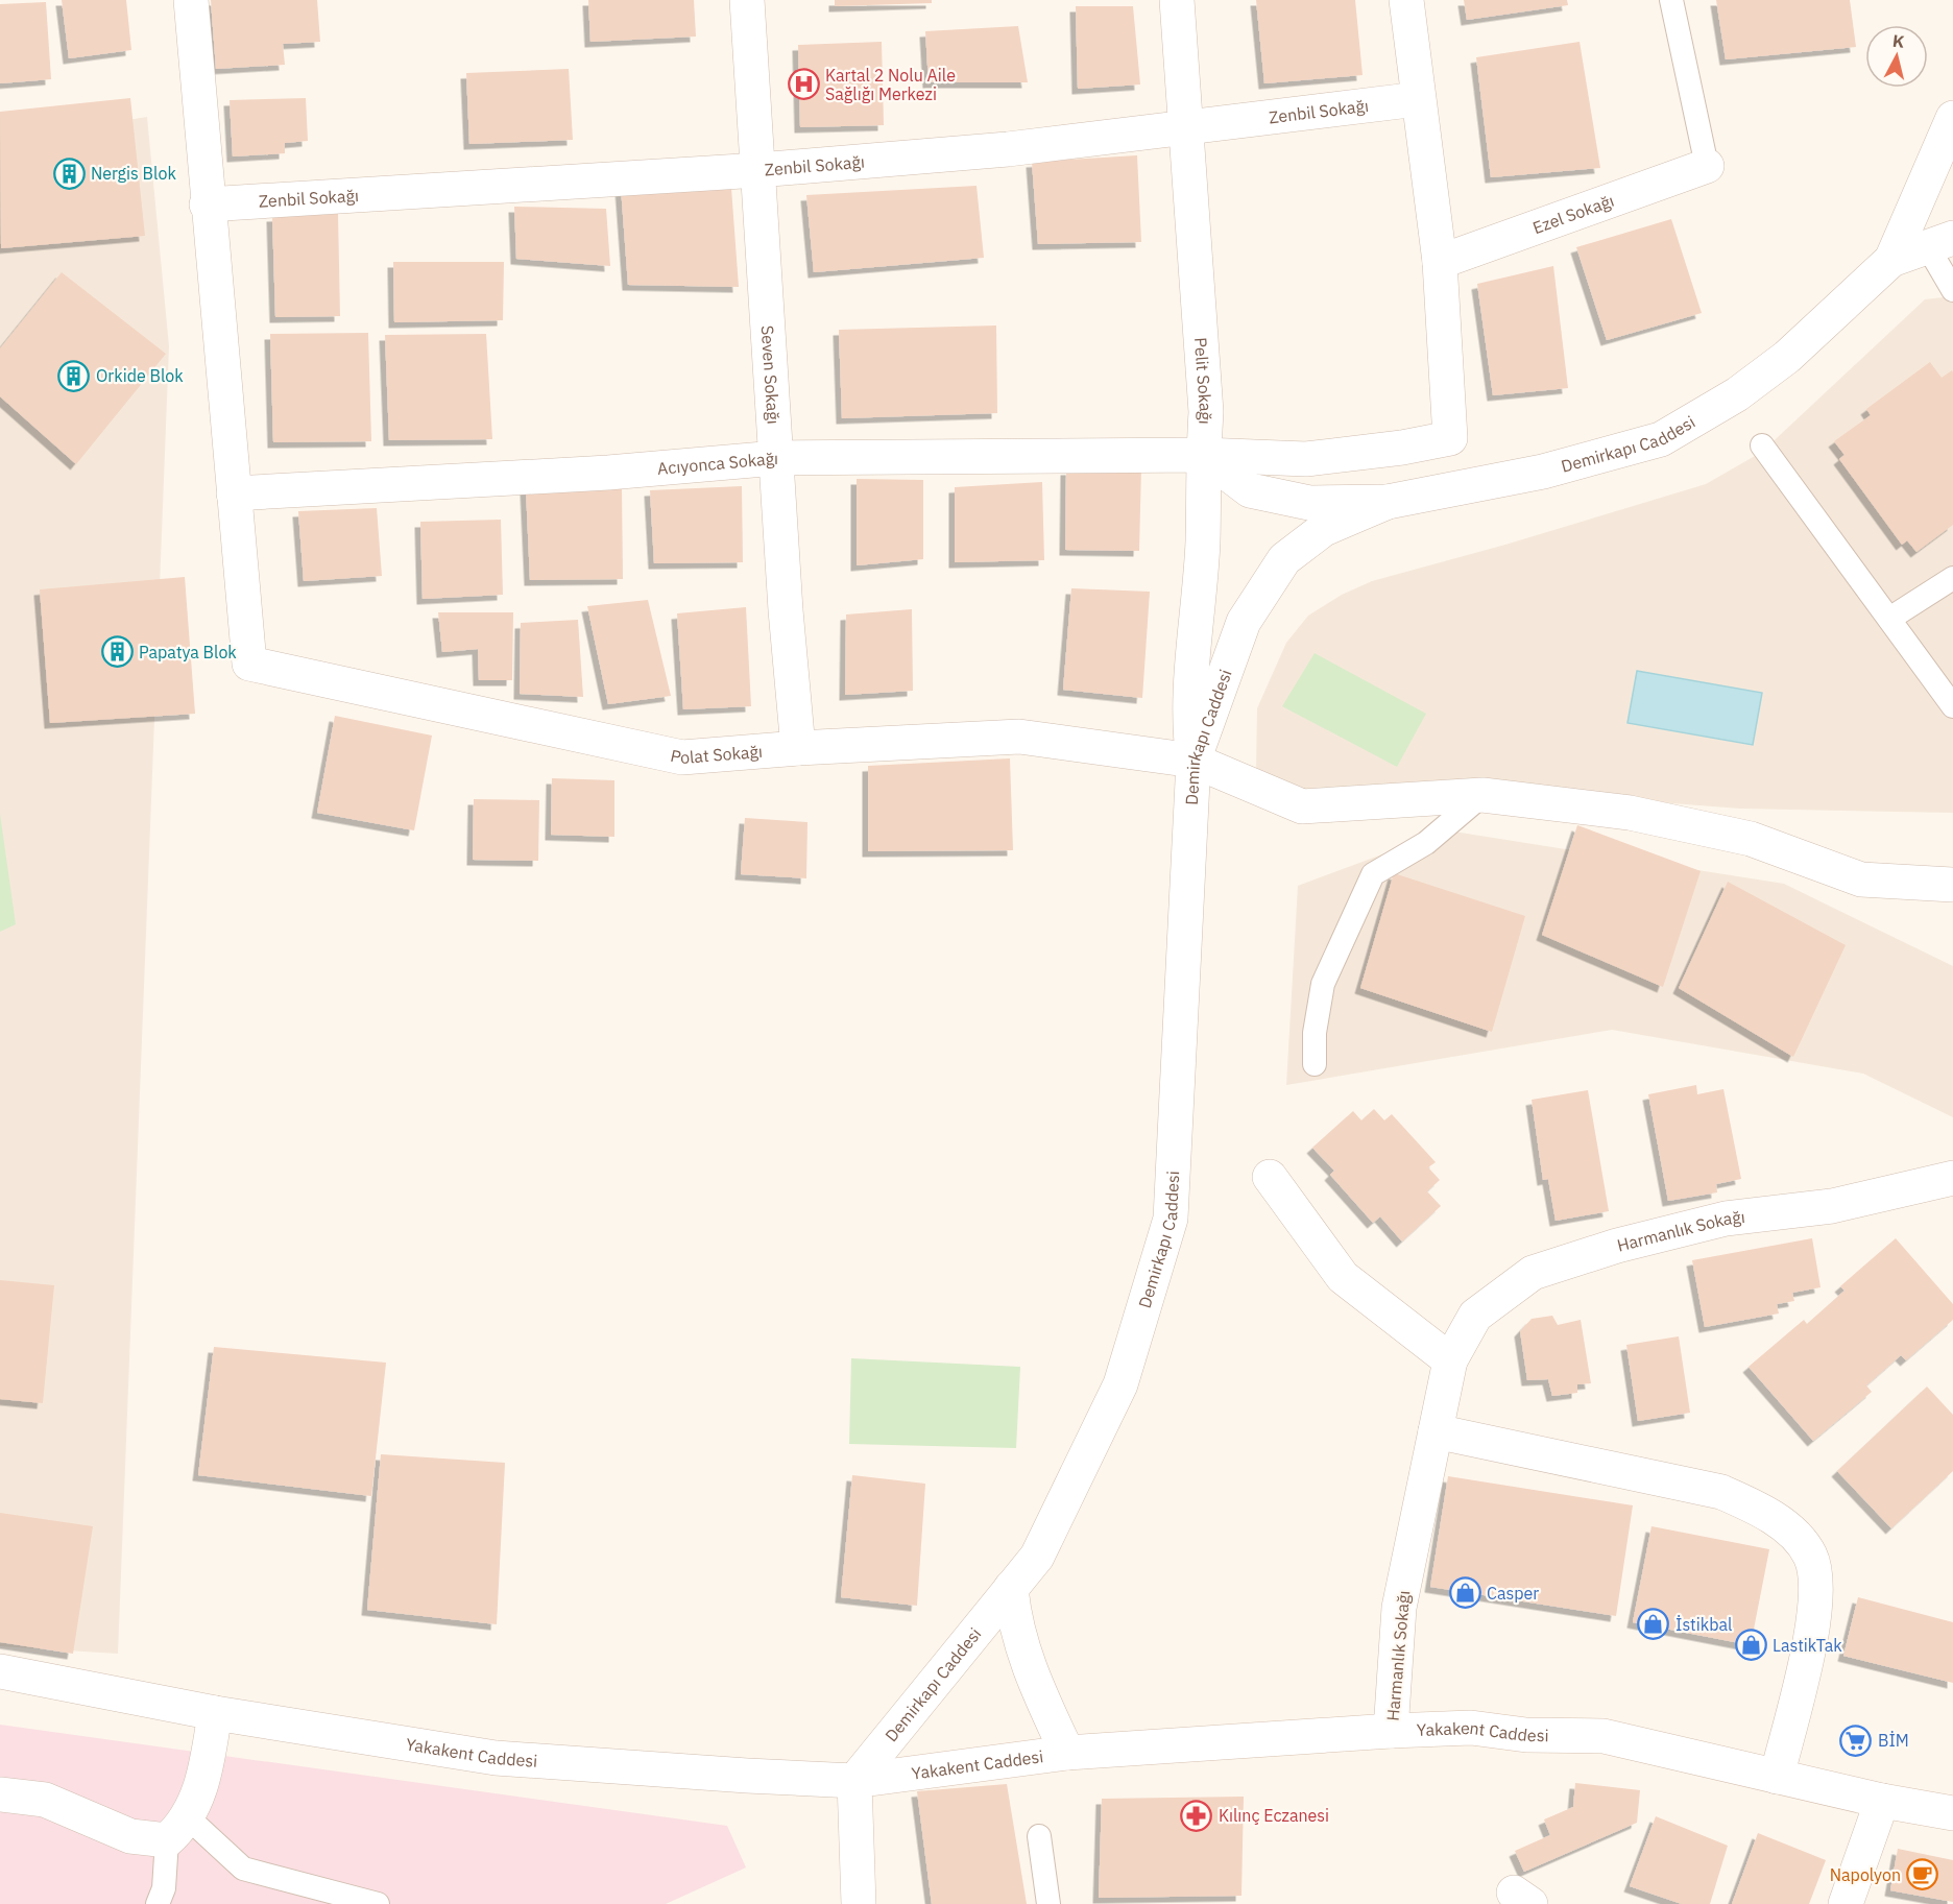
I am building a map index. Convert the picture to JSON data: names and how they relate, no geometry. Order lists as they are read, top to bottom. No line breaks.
{"streets":{"street":["Zenbil Sokağı","Ezel Sokağı","Seven Sokağı","Pelit Sokağı","Demirkapı Caddesi","Acıyonca Sokağı","Polat Sokağı","Harmanlık Sokağı","Yakakent Caddesi"]},"crossings":[["Zenbil Sokağı","Seven Sokağı"],["Zenbil Sokağı","Pelit Sokağı"],["Ezel Sokağı","Acıyonca Sokağı"],["Seven Sokağı","Acıyonca Sokağı"],["Seven Sokağı","Polat Sokağı"],["Pelit Sokağı","Demirkapı Caddesi"],["Pelit Sokağı","Acıyonca Sokağı"],["Pelit Sokağı","Polat Sokağı"],["Demirkapı Caddesi","Polat Sokağı"],["Demirkapı Caddesi","Yakakent Caddesi"],["Acıyonca Sokağı","Polat Sokağı"],["Harmanlık Sokağı","Yakakent Caddesi"]],"places":{"hospital":["Kartal 2 Nolu Aile Sağlığı Merkezi"],"building":["Nergis Blok","Orkide Blok","Papatya Blok"],"shop":["Casper","İstikbal","LastikTak"],"supermarket":["BİM"],"pharmacy":["Kılınç Eczanesi"],"cafe":["Napolyon"]},"north":"top"}
